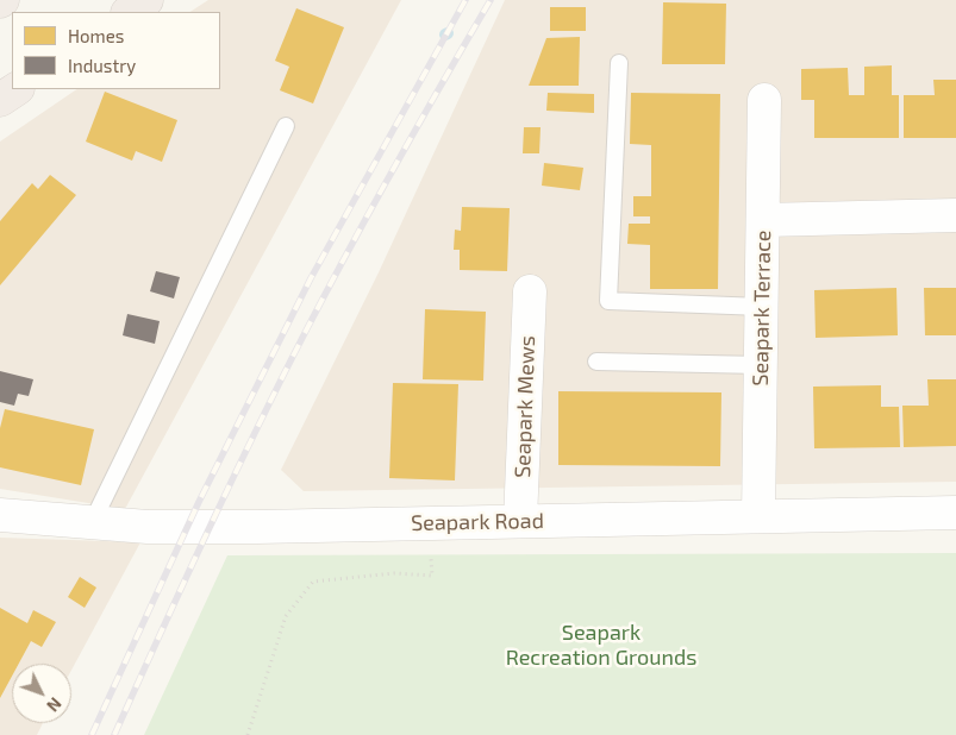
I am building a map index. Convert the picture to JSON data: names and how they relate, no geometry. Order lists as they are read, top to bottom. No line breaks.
{"streets":{"street":["Seapark Terrace","Seapark Mews","Seapark Road"]},"crossings":[["Seapark Terrace","Seapark Road"],["Seapark Mews","Seapark Road"]],"parks":["Seapark Recreation Grounds"],"legend":["Homes","Industry"],"north":"bottom right"}
